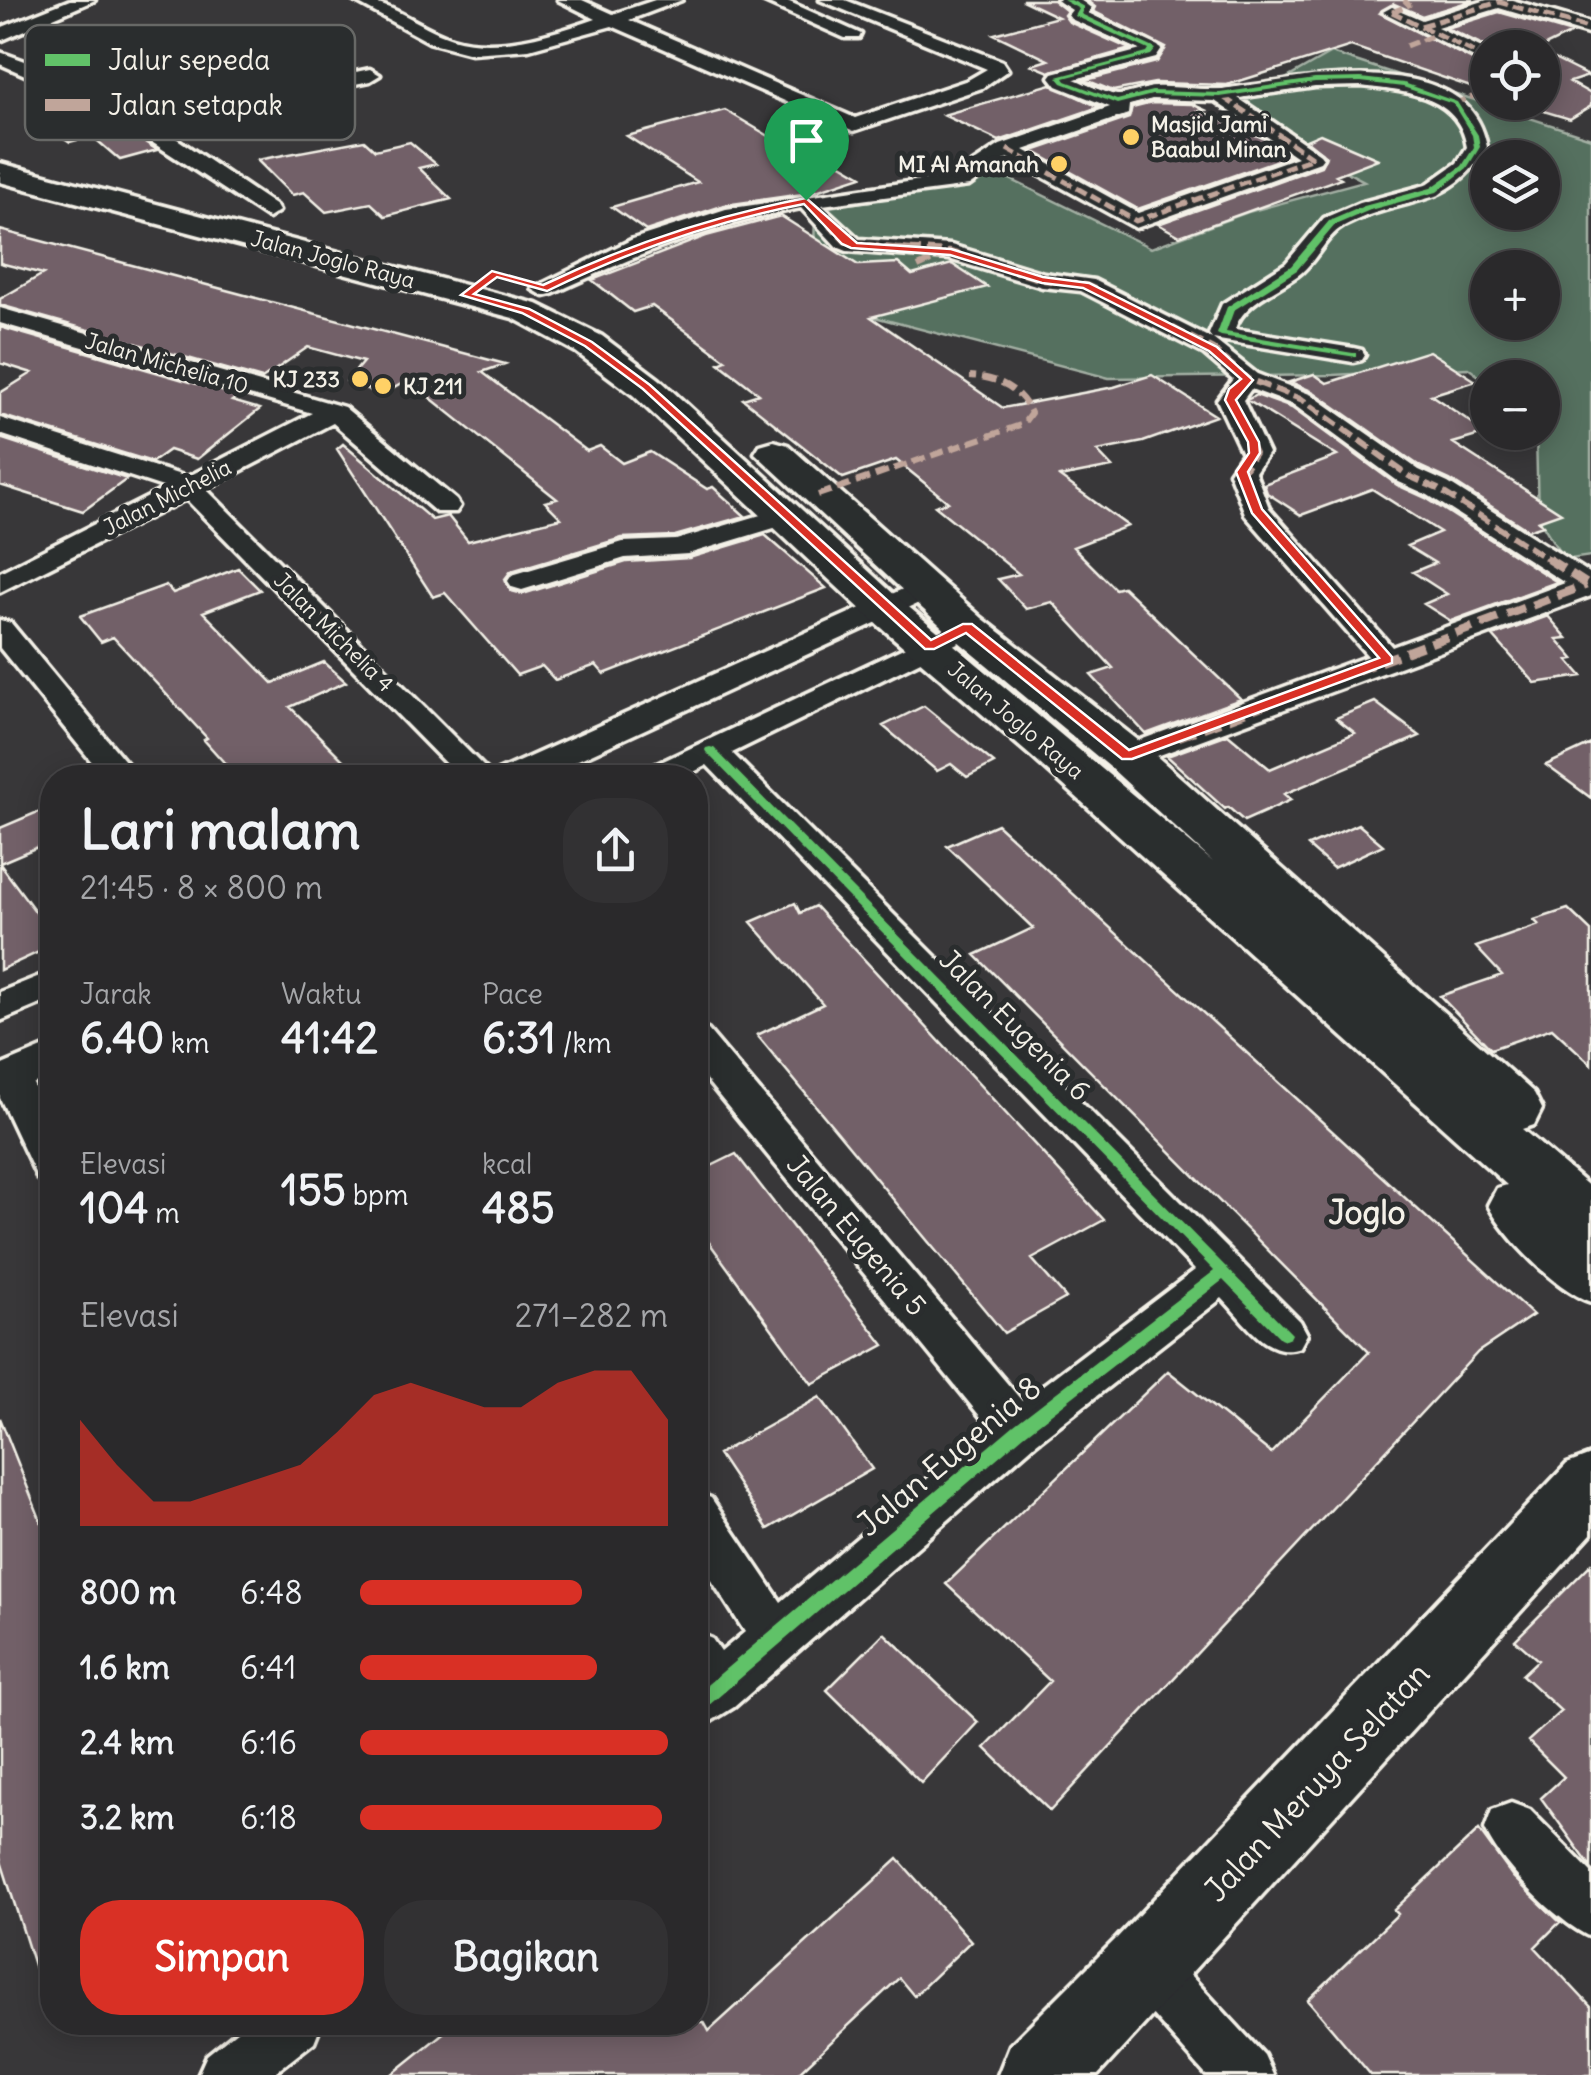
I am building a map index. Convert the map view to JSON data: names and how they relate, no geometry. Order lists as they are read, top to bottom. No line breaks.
{"streets":{"main road":["Jalan Joglo Raya","Jalan Meruya Selatan"],"street":["Jalan Michelia 10","Jalan Michelia","Jalan Michelia 4","Jalan Eugenia 6","Jalan Eugenia 5","Jalan Eugenia 8"]},"crossings":[["Jalan Michelia 10","Jalan Michelia"],["Jalan Michelia","Jalan Michelia 4"],["Jalan Eugenia 6","Jalan Eugenia 8"],["Jalan Eugenia 5","Jalan Eugenia 8"]],"districts":["Joglo"],"places":["Masjid Jami Baabul Minan","MI Al Amanah","KJ 233","KJ 211"],"legend":["Jalur sepeda","Jalan setapak"],"page":{"map_buttons":["+","−"],"heading":["Lari malam","21:45 · 8 × 800 m"],"stats":[["Jarak","6.40 km"],["Waktu","41:42"],["Pace","6:31 /km"],["Elevasi","104 m"],["155 bpm"],["kcal","485"]],"chart":["Elevasi","271–282 m"],"list":[{"name":"800 m","note":"6:48"},{"name":"1.6 km","note":"6:41"},{"name":"2.4 km","note":"6:16"},{"name":"3.2 km","note":"6:18"}],"buttons":["Simpan","Bagikan"]}}
